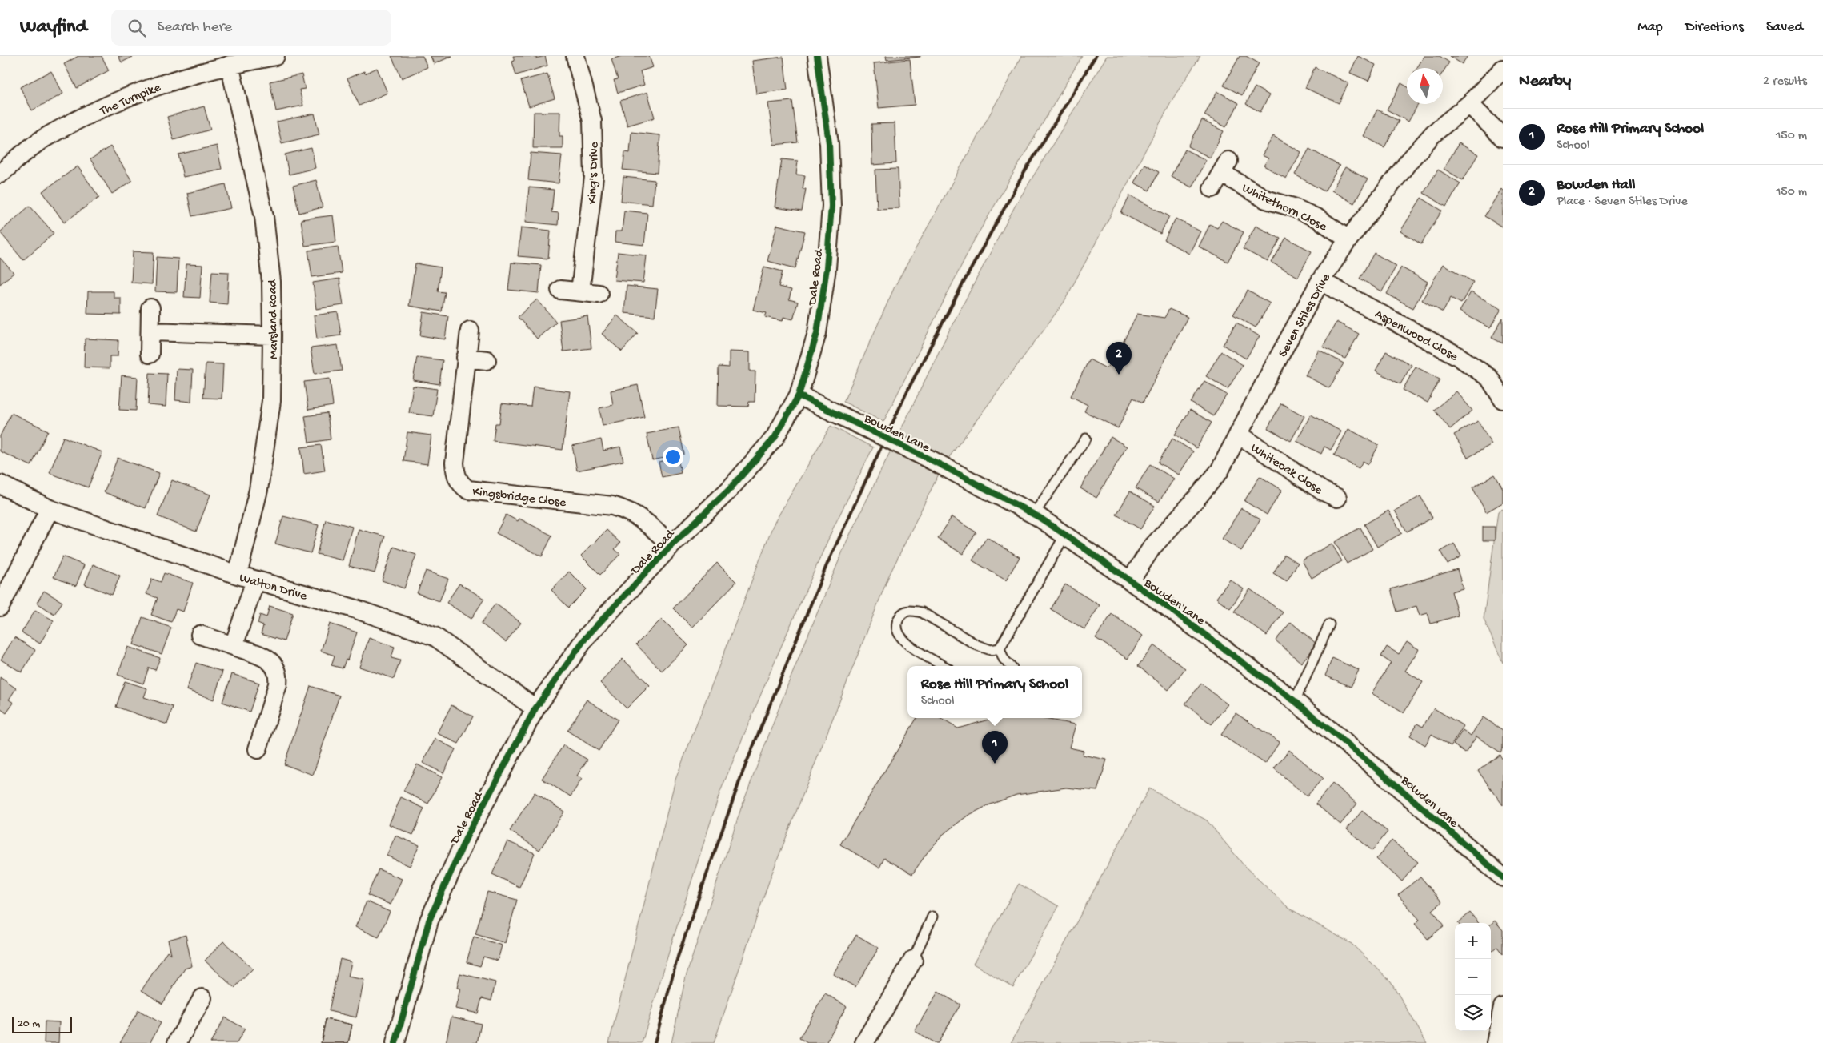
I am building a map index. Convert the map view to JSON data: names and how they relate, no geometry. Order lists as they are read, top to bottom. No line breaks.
{"streets":{"street":["The Turnpike","King's Drive","Whitethorn Close","Dale Road","Seven Stiles Drive","Marsland Road","Aspenwood Close","Bowden Lane","Whiteoak Close","Kingsbridge Close","Walton Drive"]},"crossings":[["The Turnpike","Marsland Road"],["Whitethorn Close","Seven Stiles Drive"],["Dale Road","Bowden Lane"],["Dale Road","Kingsbridge Close"],["Dale Road","Walton Drive"],["Seven Stiles Drive","Aspenwood Close"],["Seven Stiles Drive","Bowden Lane"],["Seven Stiles Drive","Whiteoak Close"],["Marsland Road","Walton Drive"]],"scale_bar":"20 m","north":"top","page":{"header":"Wayfind","search":"Search here","nav":["Map","Directions","Saved"],"heading":["Nearby","2 results"],"list":[{"mark":"1","name":"Rose Hill Primary School","note":"School","value":"150 m"},{"mark":"2","name":"Bowden Hall","note":"Place · Seven Stiles Drive","value":"150 m"}],"pins":["2","1"],"popup":["Rose Hill Primary School","School"],"map_buttons":["+","−"],"scale":"20 m"}}
